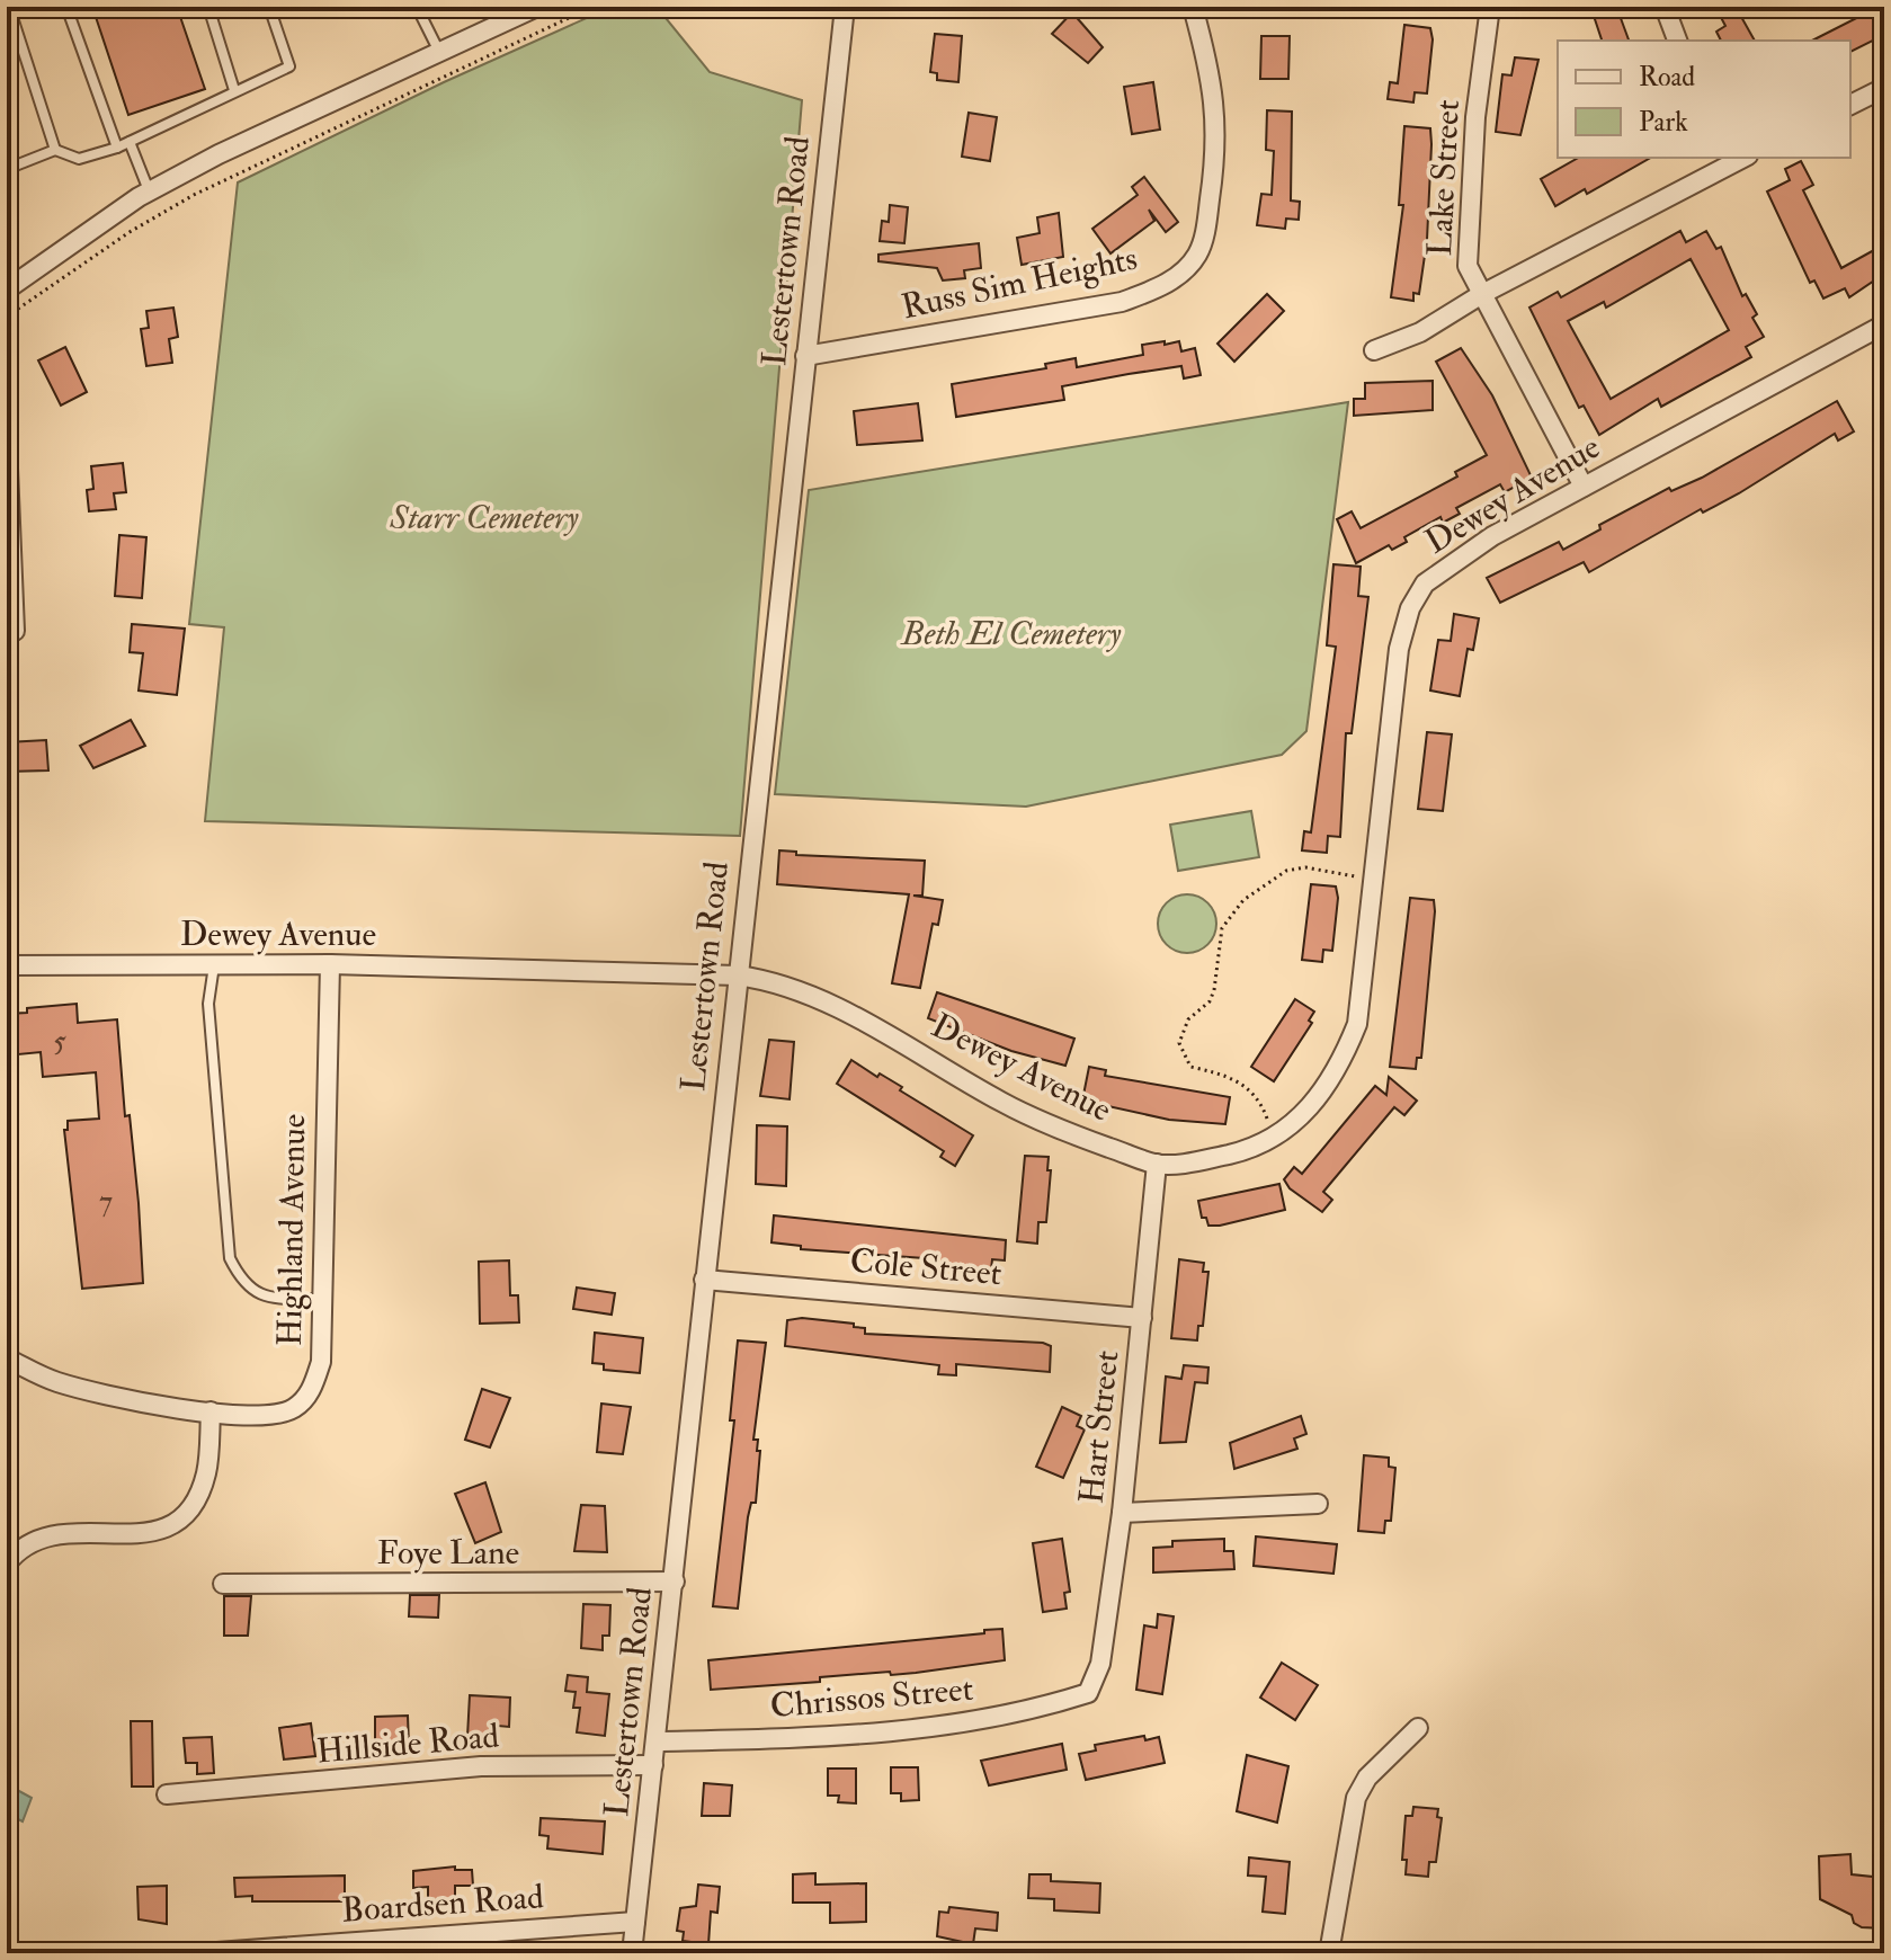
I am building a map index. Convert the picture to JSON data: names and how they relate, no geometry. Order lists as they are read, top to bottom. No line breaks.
{"streets":{"street":["Lake Street","Lestertown Road","Russ Sim Heights","Dewey Avenue","Highland Avenue","Cole Street","Hart Street","Foye Lane","Chrissos Street","Hillside Road","Boardsen Road"]},"crossings":[["Lake Street","Dewey Avenue"],["Lestertown Road","Russ Sim Heights"],["Lestertown Road","Dewey Avenue"],["Lestertown Road","Cole Street"],["Lestertown Road","Foye Lane"],["Lestertown Road","Chrissos Street"],["Lestertown Road","Hillside Road"],["Lestertown Road","Boardsen Road"],["Dewey Avenue","Highland Avenue"],["Dewey Avenue","Hart Street"],["Cole Street","Hart Street"],["Hart Street","Chrissos Street"]],"parks":["Starr Cemetery","Beth El Cemetery"],"house_numbers":["5","7"],"legend":["Road","Park"]}
